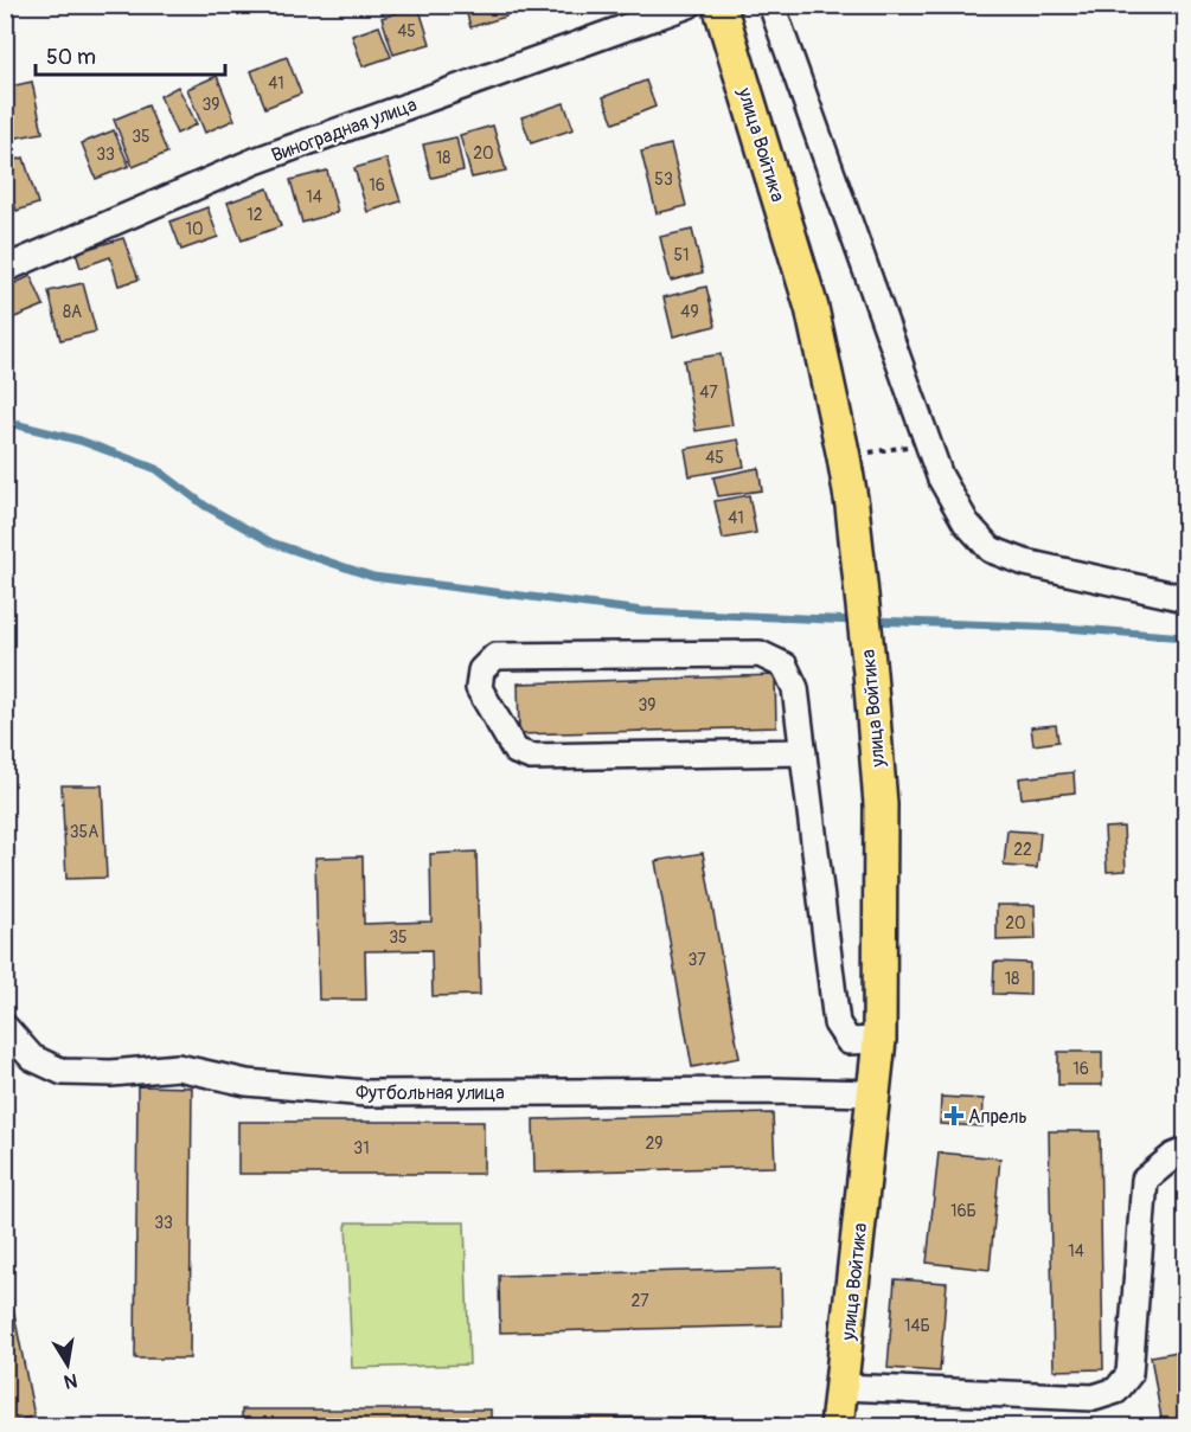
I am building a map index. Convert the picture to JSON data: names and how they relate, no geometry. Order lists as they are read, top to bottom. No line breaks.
{"streets":{"main road":["улица Войтика"],"street":["Виноградная улица","Футбольная улица"]},"crossings":[["улица Войтика","Футбольная улица"]],"places":{"health":["Апрель"]},"house_numbers":["45","41","39","35","20","33","18","53","16","14","12","10","51","8А","49","47","45","41","39","35А","22","20","35","37","18","16","29","31","16Б","33","14","27","14Б"],"scale_bar":"50 m","north":"bottom"}
